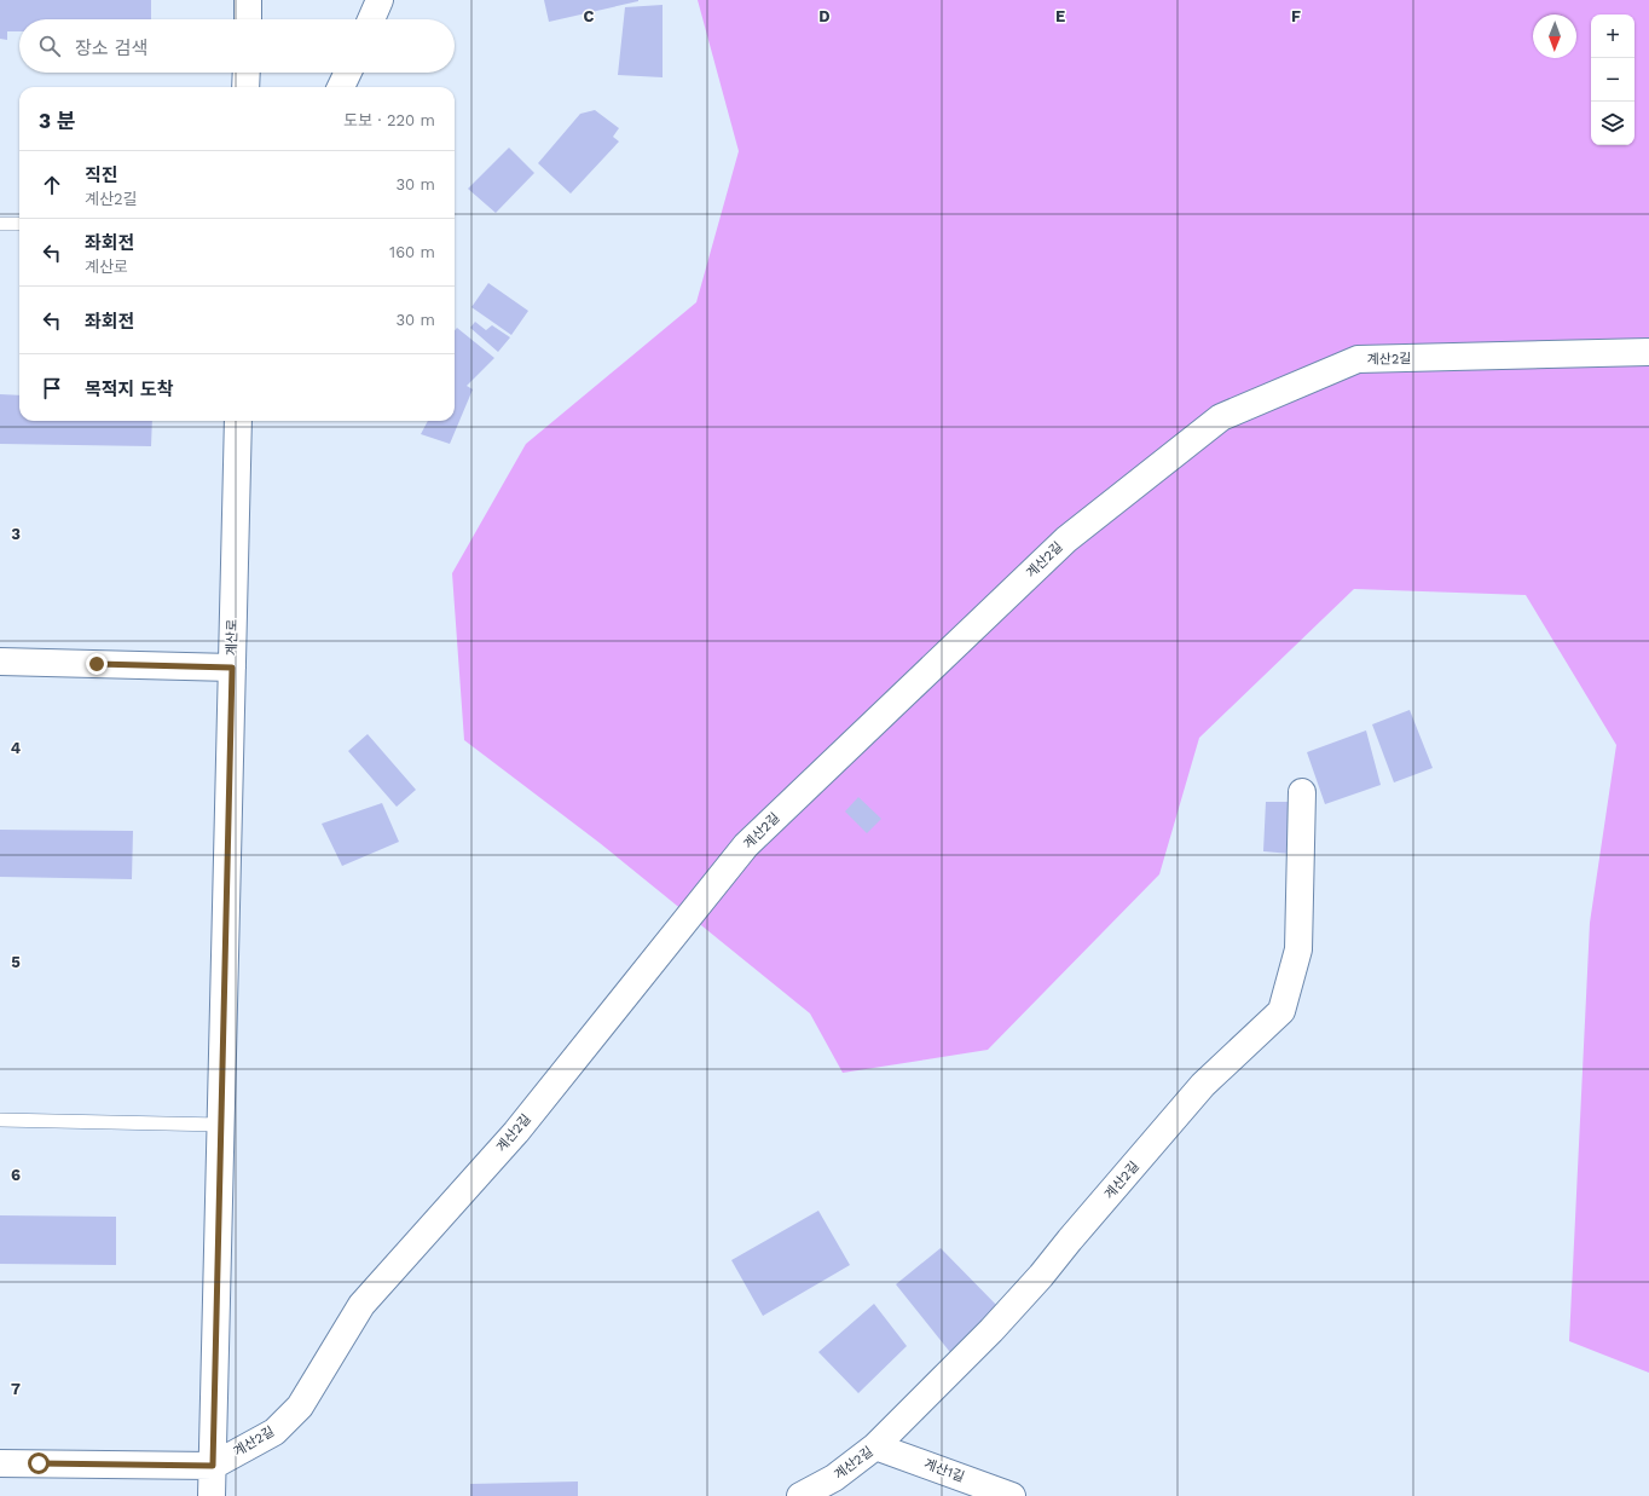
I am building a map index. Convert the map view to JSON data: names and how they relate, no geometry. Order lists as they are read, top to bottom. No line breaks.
{"streets":{"street":["계산2길","계산로","계산1길"]},"crossings":[["계산2길","계산로"],["계산2길","계산1길"]],"north":"bottom","page":{"map_buttons":["+","−"],"search":"장소 검색","heading":["3 분","도보 · 220 m"],"list":[["직진","계산2길","30 m"],["좌회전","계산로","160 m"],["좌회전","30 m"],"목적지 도착"]},"grid":{"columns":["C","D","E","F"],"rows":["3","4","5","6","7"]}}
